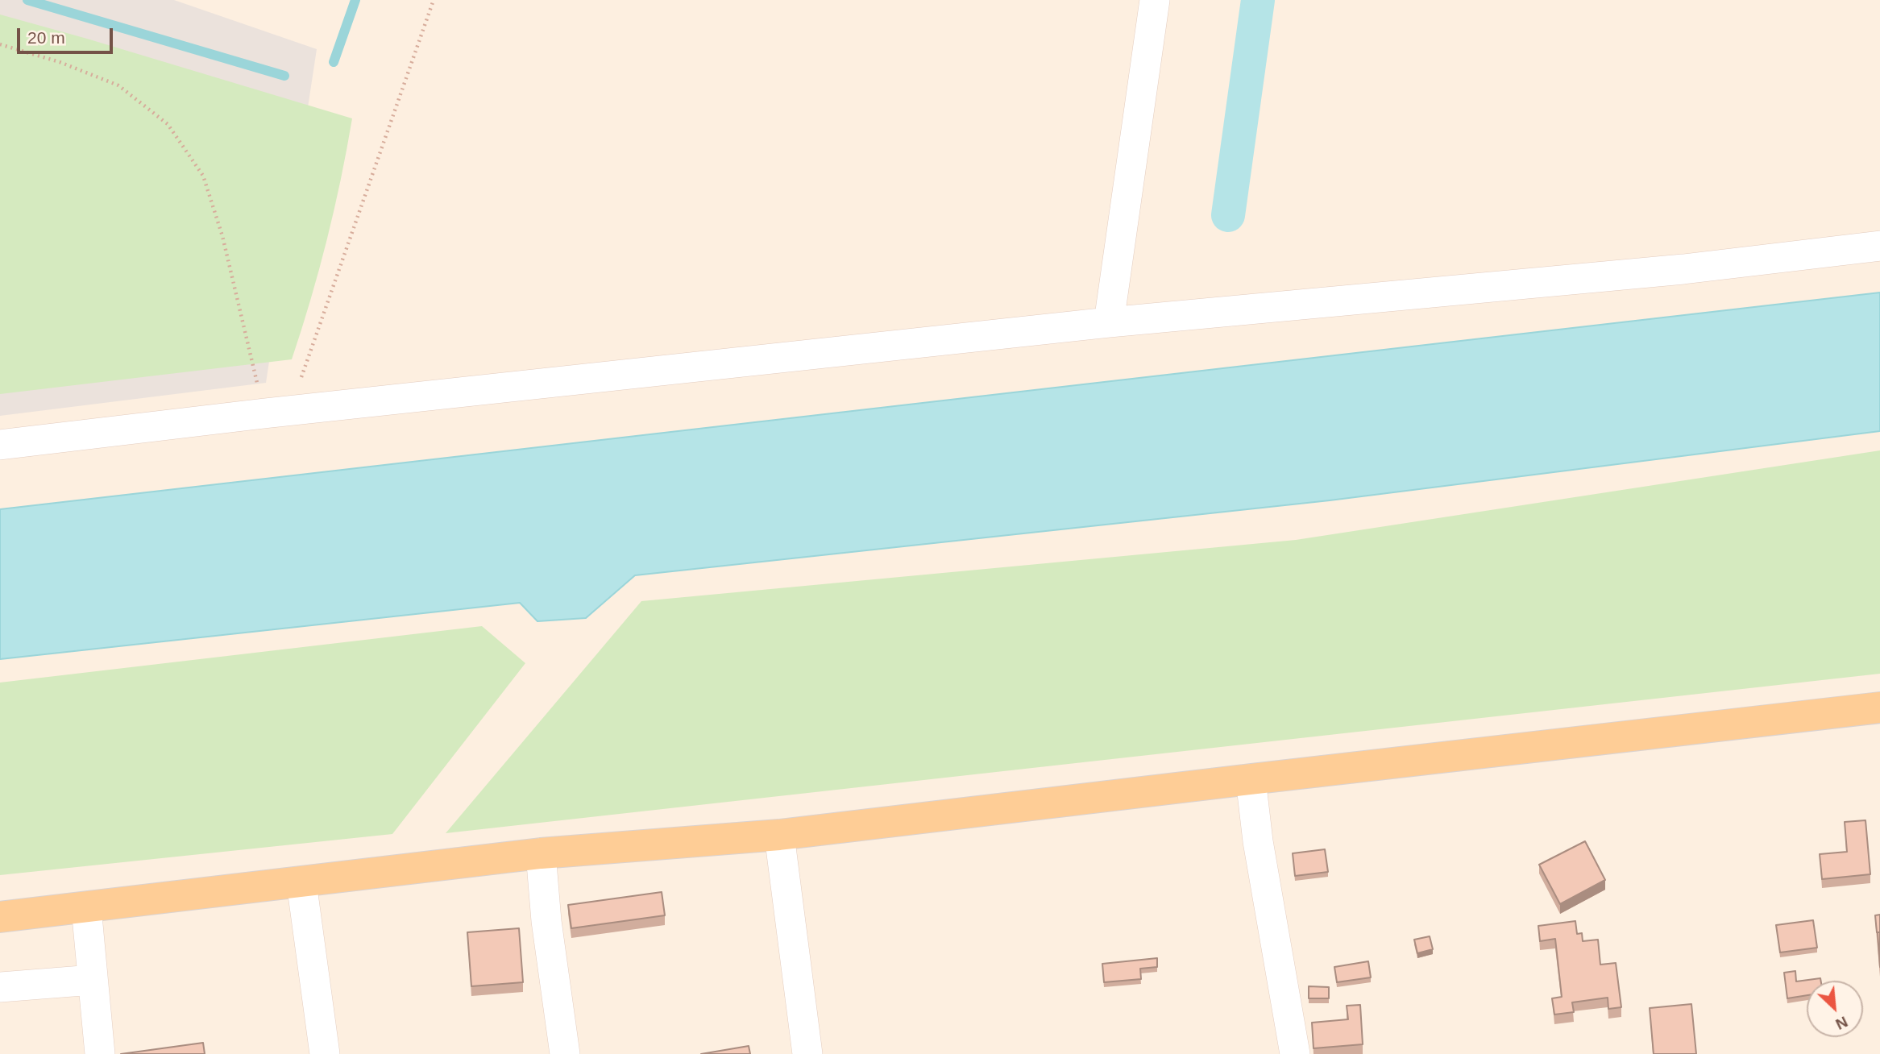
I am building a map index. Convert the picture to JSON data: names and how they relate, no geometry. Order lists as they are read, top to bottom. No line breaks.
{"scale_bar":"20 m","north":"bottom right"}
